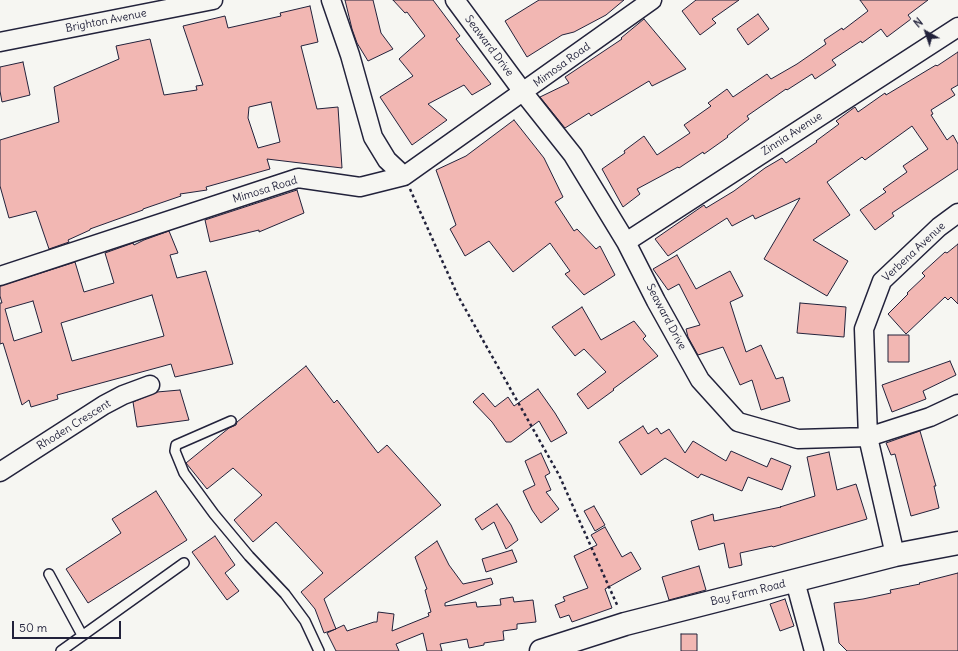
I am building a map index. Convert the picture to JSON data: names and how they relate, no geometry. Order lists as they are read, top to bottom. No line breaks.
{"streets":{"street":["Brighton Avenue","Seaward Drive","Mimosa Road","Zinnia Avenue","Verbena Avenue","Rhoden Crescent","Bay Farm Road"]},"crossings":[["Seaward Drive","Mimosa Road"],["Seaward Drive","Zinnia Avenue"],["Seaward Drive","Verbena Avenue"]],"scale_bar":"50 m","north":"top left"}
